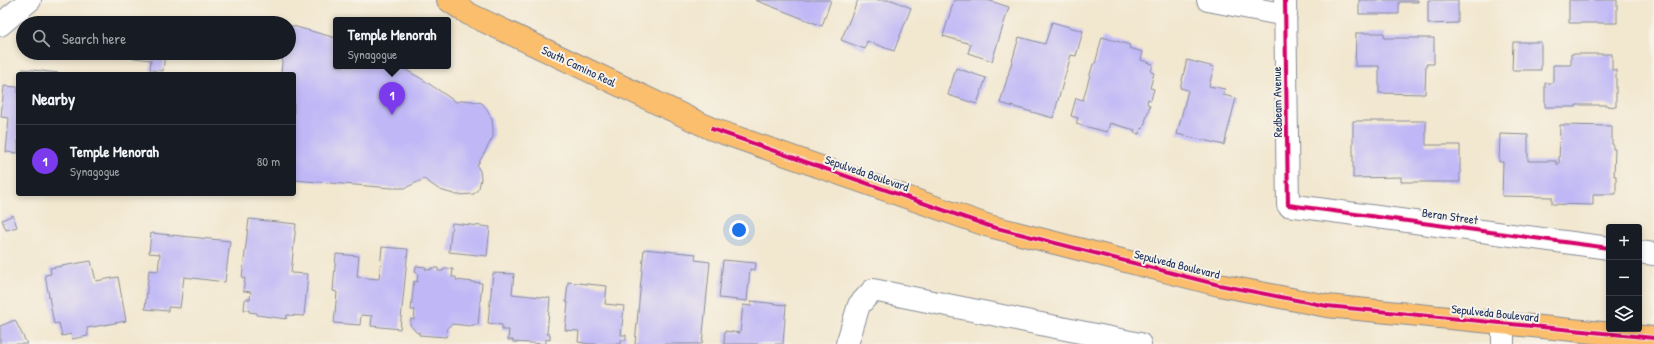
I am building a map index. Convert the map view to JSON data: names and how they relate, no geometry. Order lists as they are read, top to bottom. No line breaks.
{"streets":{"main road":["South Camino Real","Sepulveda Boulevard"],"street":["Redbeam Avenue","Beran Street"]},"crossings":[["South Camino Real","Sepulveda Boulevard"],["Redbeam Avenue","Beran Street"]],"page":{"search":"Search here","popup":["Temple Menorah","Synagogue"],"heading":"Nearby","pins":"1","list":[{"mark":"1","name":"Temple Menorah","note":"Synagogue","value":"80 m"}],"map_buttons":["+","−"]}}
